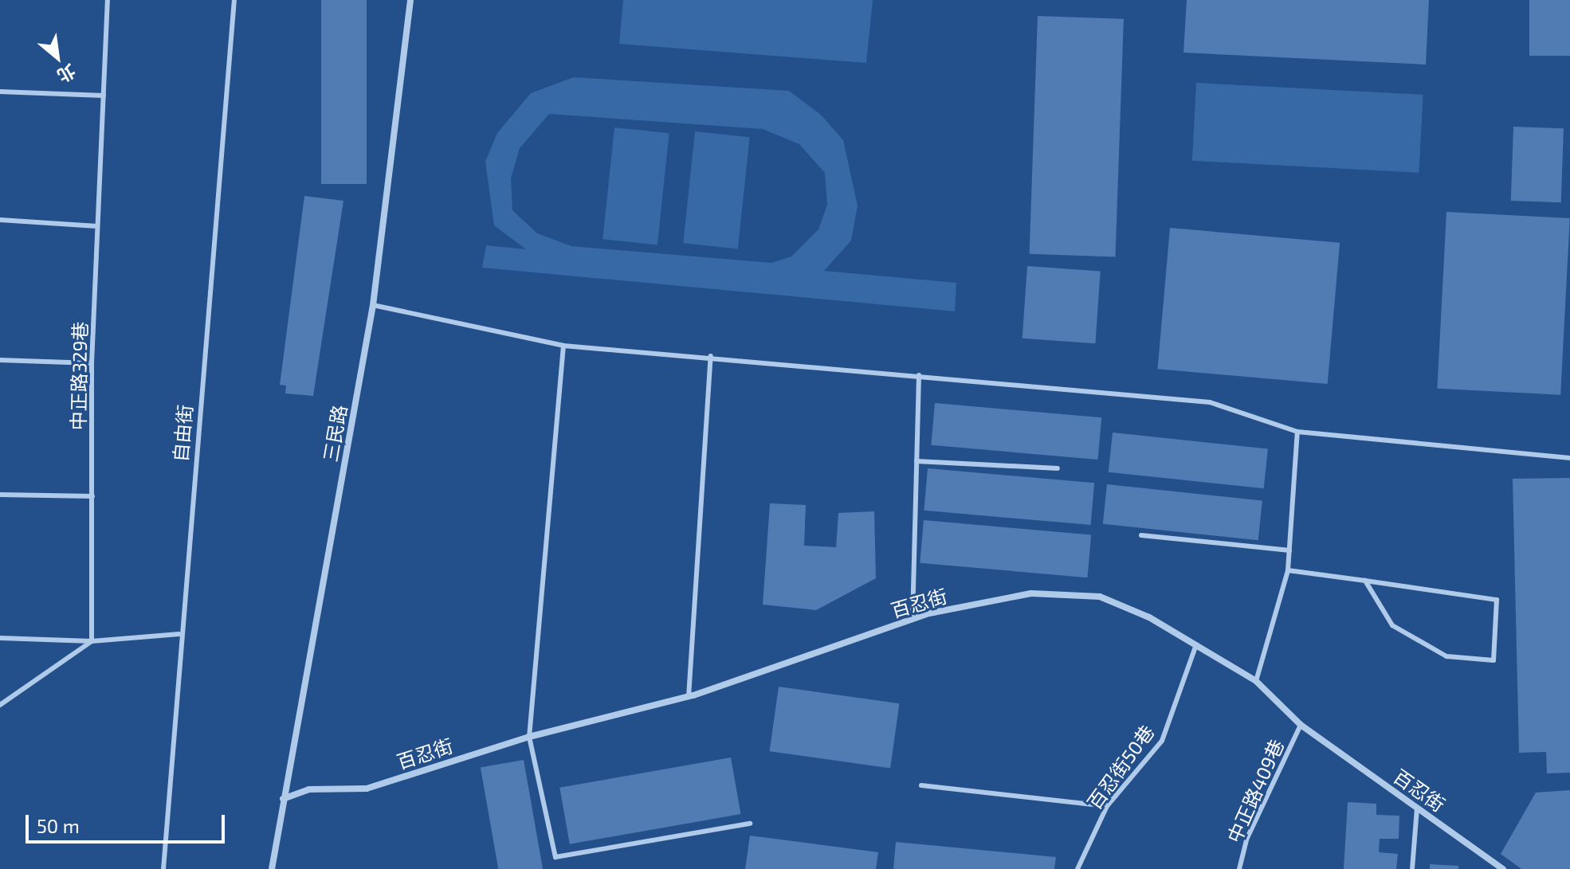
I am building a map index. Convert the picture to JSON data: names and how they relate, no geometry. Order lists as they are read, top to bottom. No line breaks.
{"streets":{"street":["三民路","百忍街"],"lane":["中正路329巷","自由街","百忍街50巷","中正路409巷"]},"crossings":[["三民路","百忍街"],["百忍街","百忍街50巷"],["百忍街","中正路409巷"]],"scale_bar":"50 m","north":"bottom right"}
